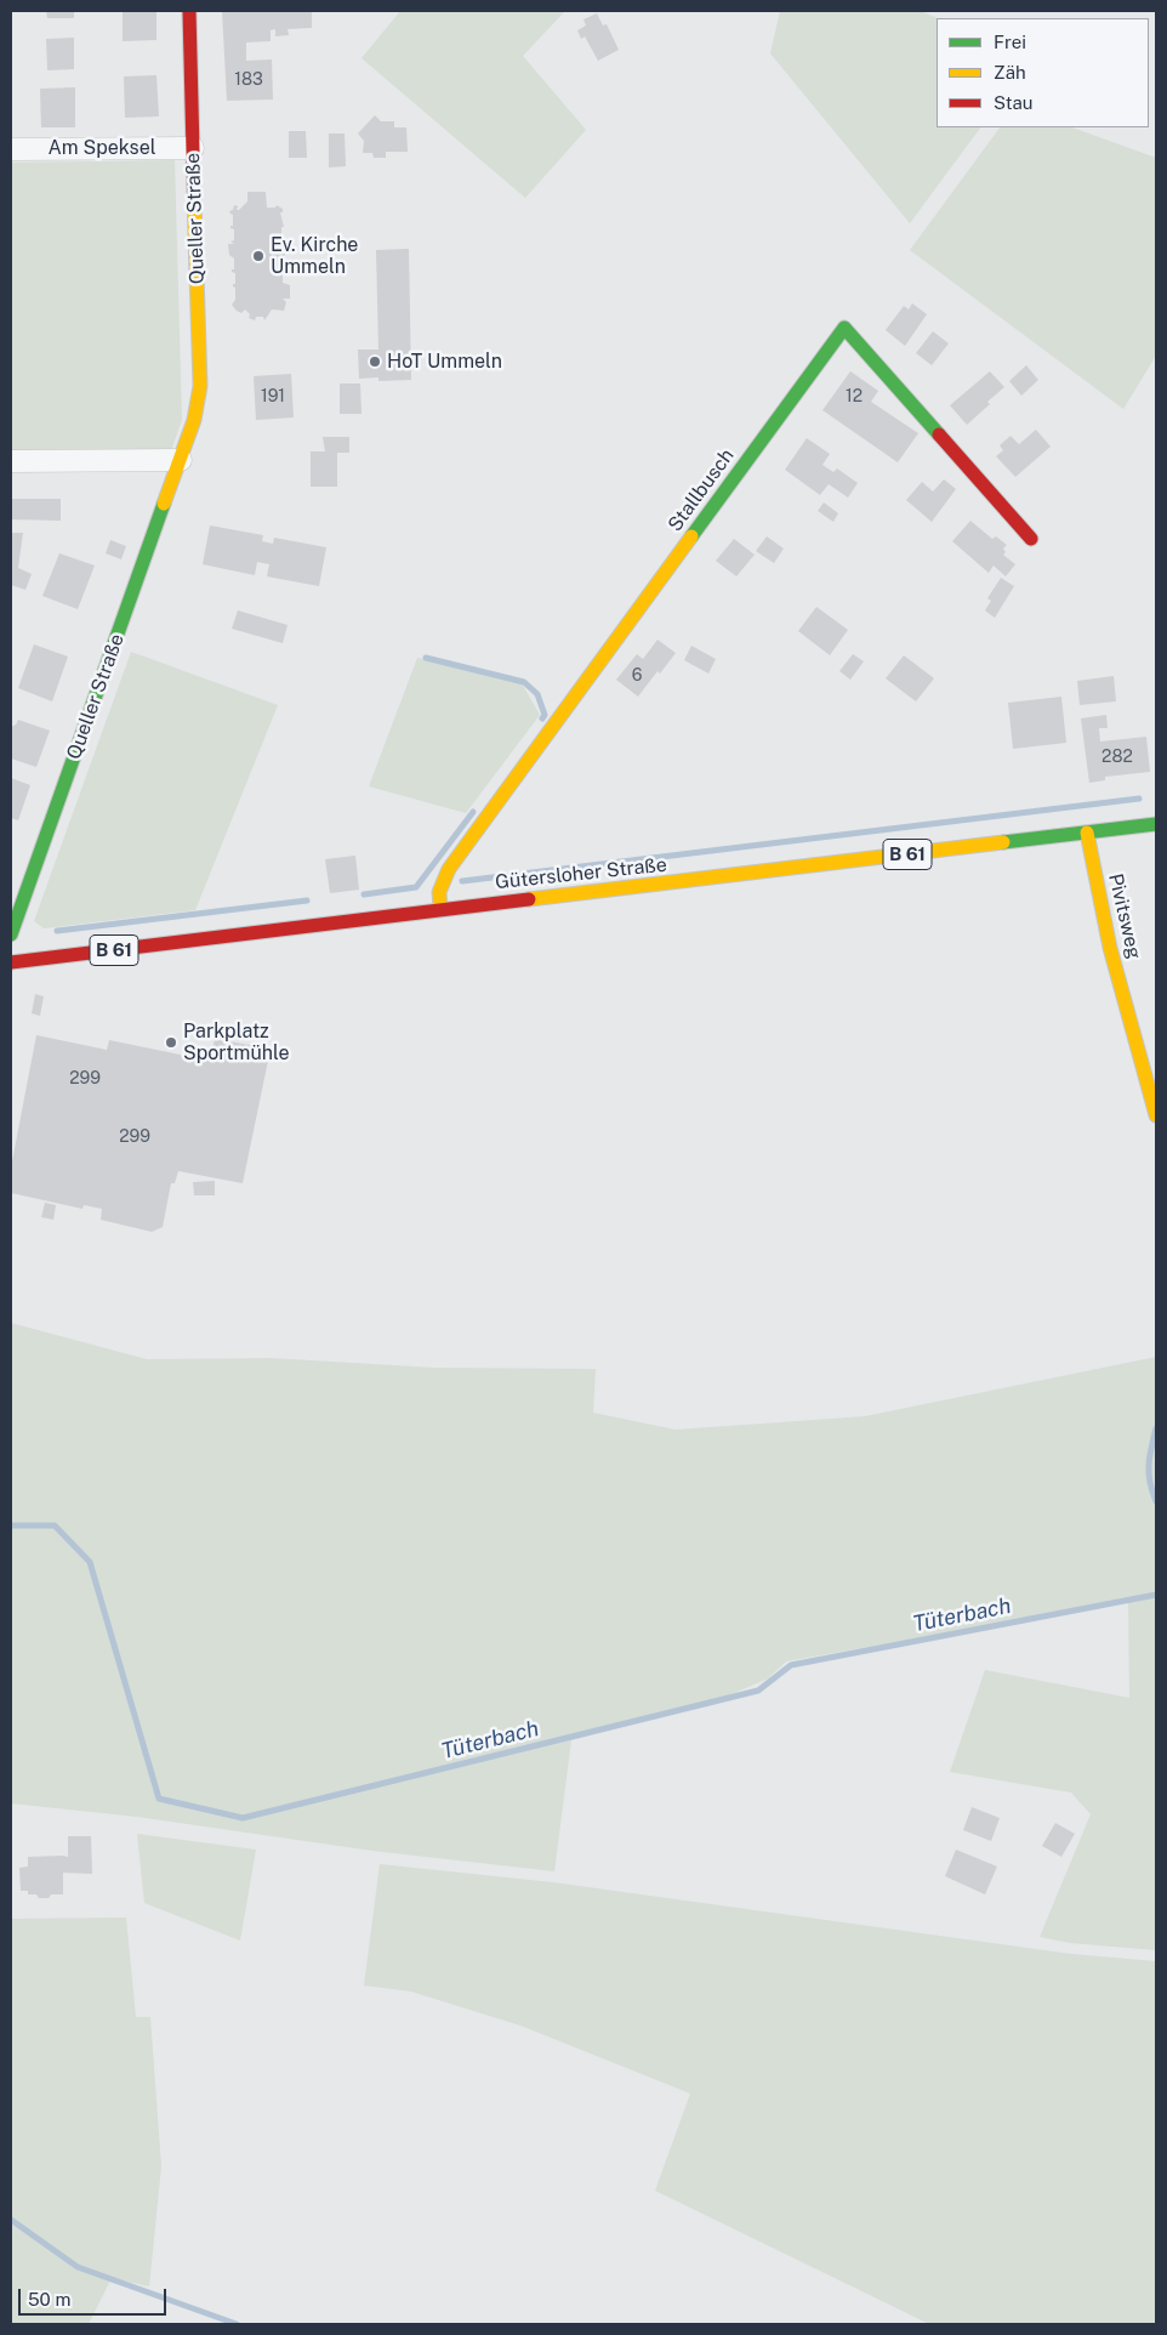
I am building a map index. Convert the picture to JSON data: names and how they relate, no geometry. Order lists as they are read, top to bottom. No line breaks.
{"streets":{"street":["Am Speksel","Queller Straße","Stallbusch","B 61","Gütersloher Straße","Pivitsweg"]},"crossings":[["Am Speksel","Queller Straße"],["Stallbusch","Gütersloher Straße"],["Gütersloher Straße","Pivitsweg"]],"water":["Tüterbach"],"places":["Ev. Kirche Ummeln","HoT Ummeln","Parkplatz Sportmühle"],"house_numbers":["183","191","12","6","282","299","299"],"legend":["Frei","Zäh","Stau"],"scale_bar":"50 m"}
